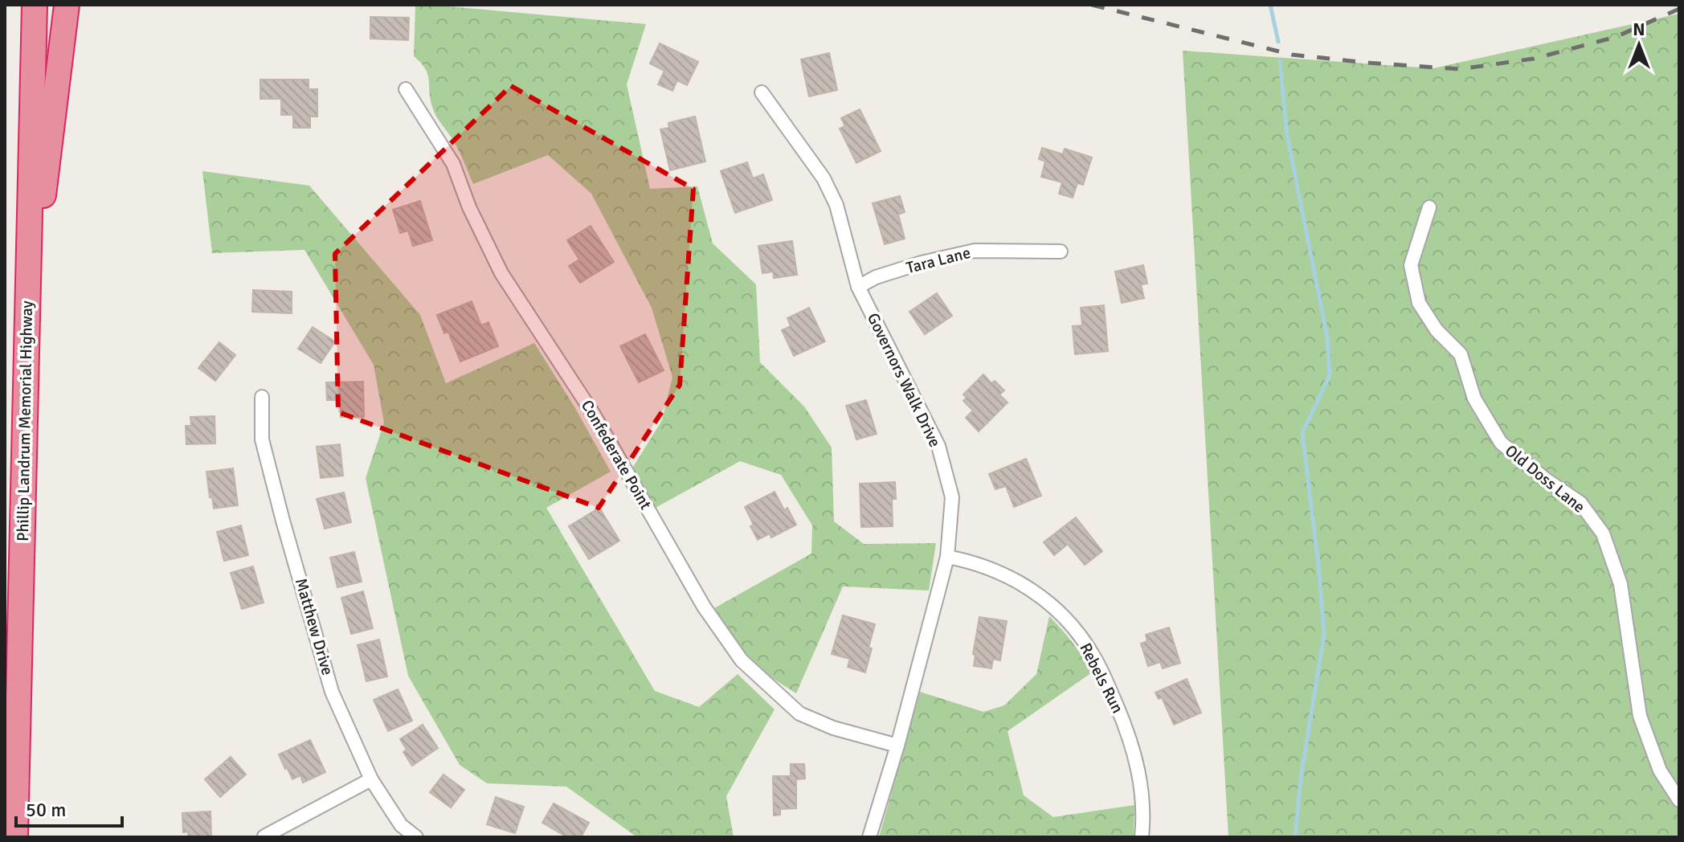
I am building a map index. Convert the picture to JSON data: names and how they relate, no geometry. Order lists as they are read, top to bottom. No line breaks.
{"streets":{"highway":["Phillip Landrum Memorial Highway"],"street":["Tara Lane","Governors Walk Drive","Confederate Point","Old Doss Lane","Matthew Drive","Rebels Run"]},"crossings":[["Tara Lane","Governors Walk Drive"],["Governors Walk Drive","Confederate Point"],["Governors Walk Drive","Rebels Run"]],"scale_bar":"50 m","north":"top"}
